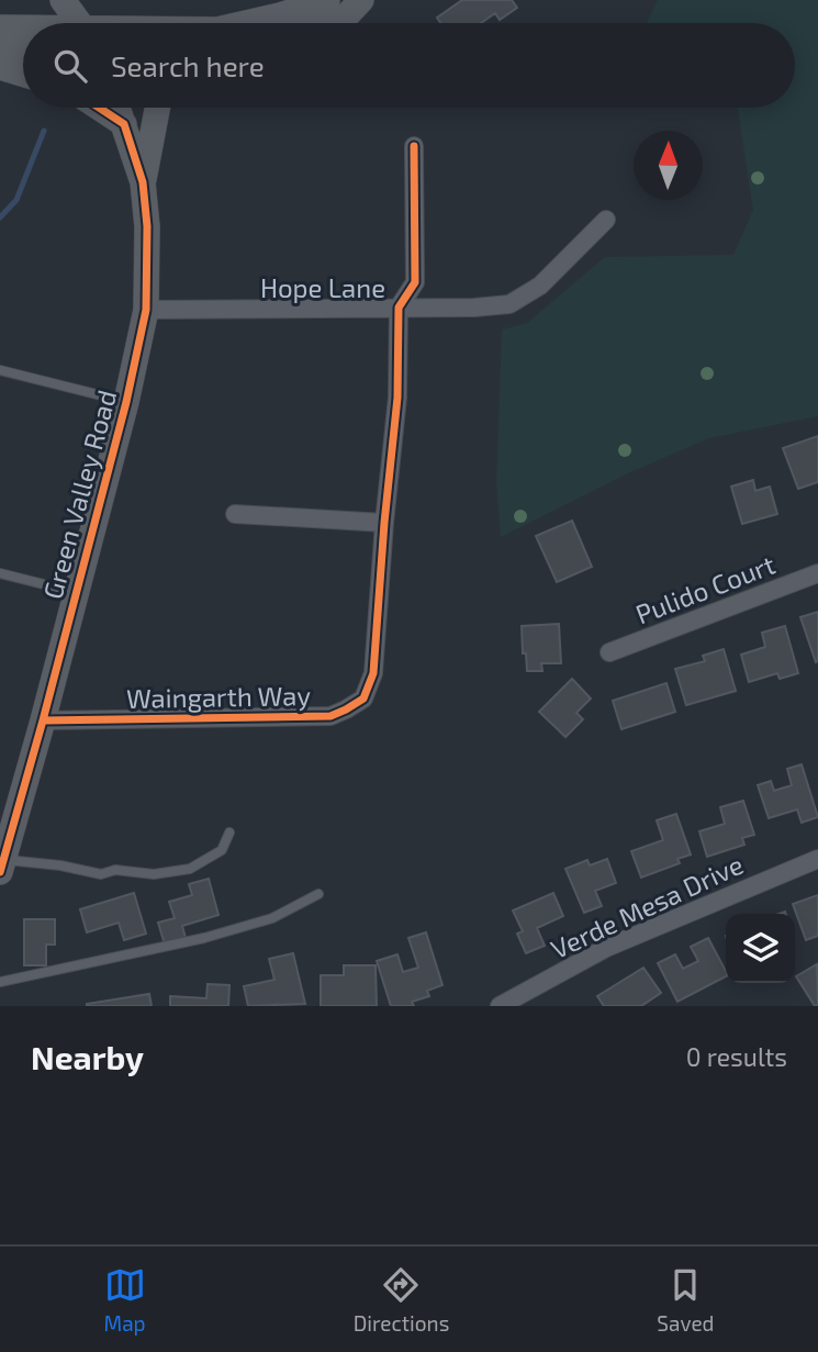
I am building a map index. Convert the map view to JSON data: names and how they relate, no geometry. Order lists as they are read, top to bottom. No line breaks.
{"streets":{"street":["Hope Lane","Green Valley Road","Pulido Court","Waingarth Way","Verde Mesa Drive"]},"crossings":[["Hope Lane","Green Valley Road"],["Green Valley Road","Waingarth Way"]],"north":"top","page":{"search":"Search here","heading":["Nearby","0 results"],"nav":["Map","Directions","Saved"]}}
